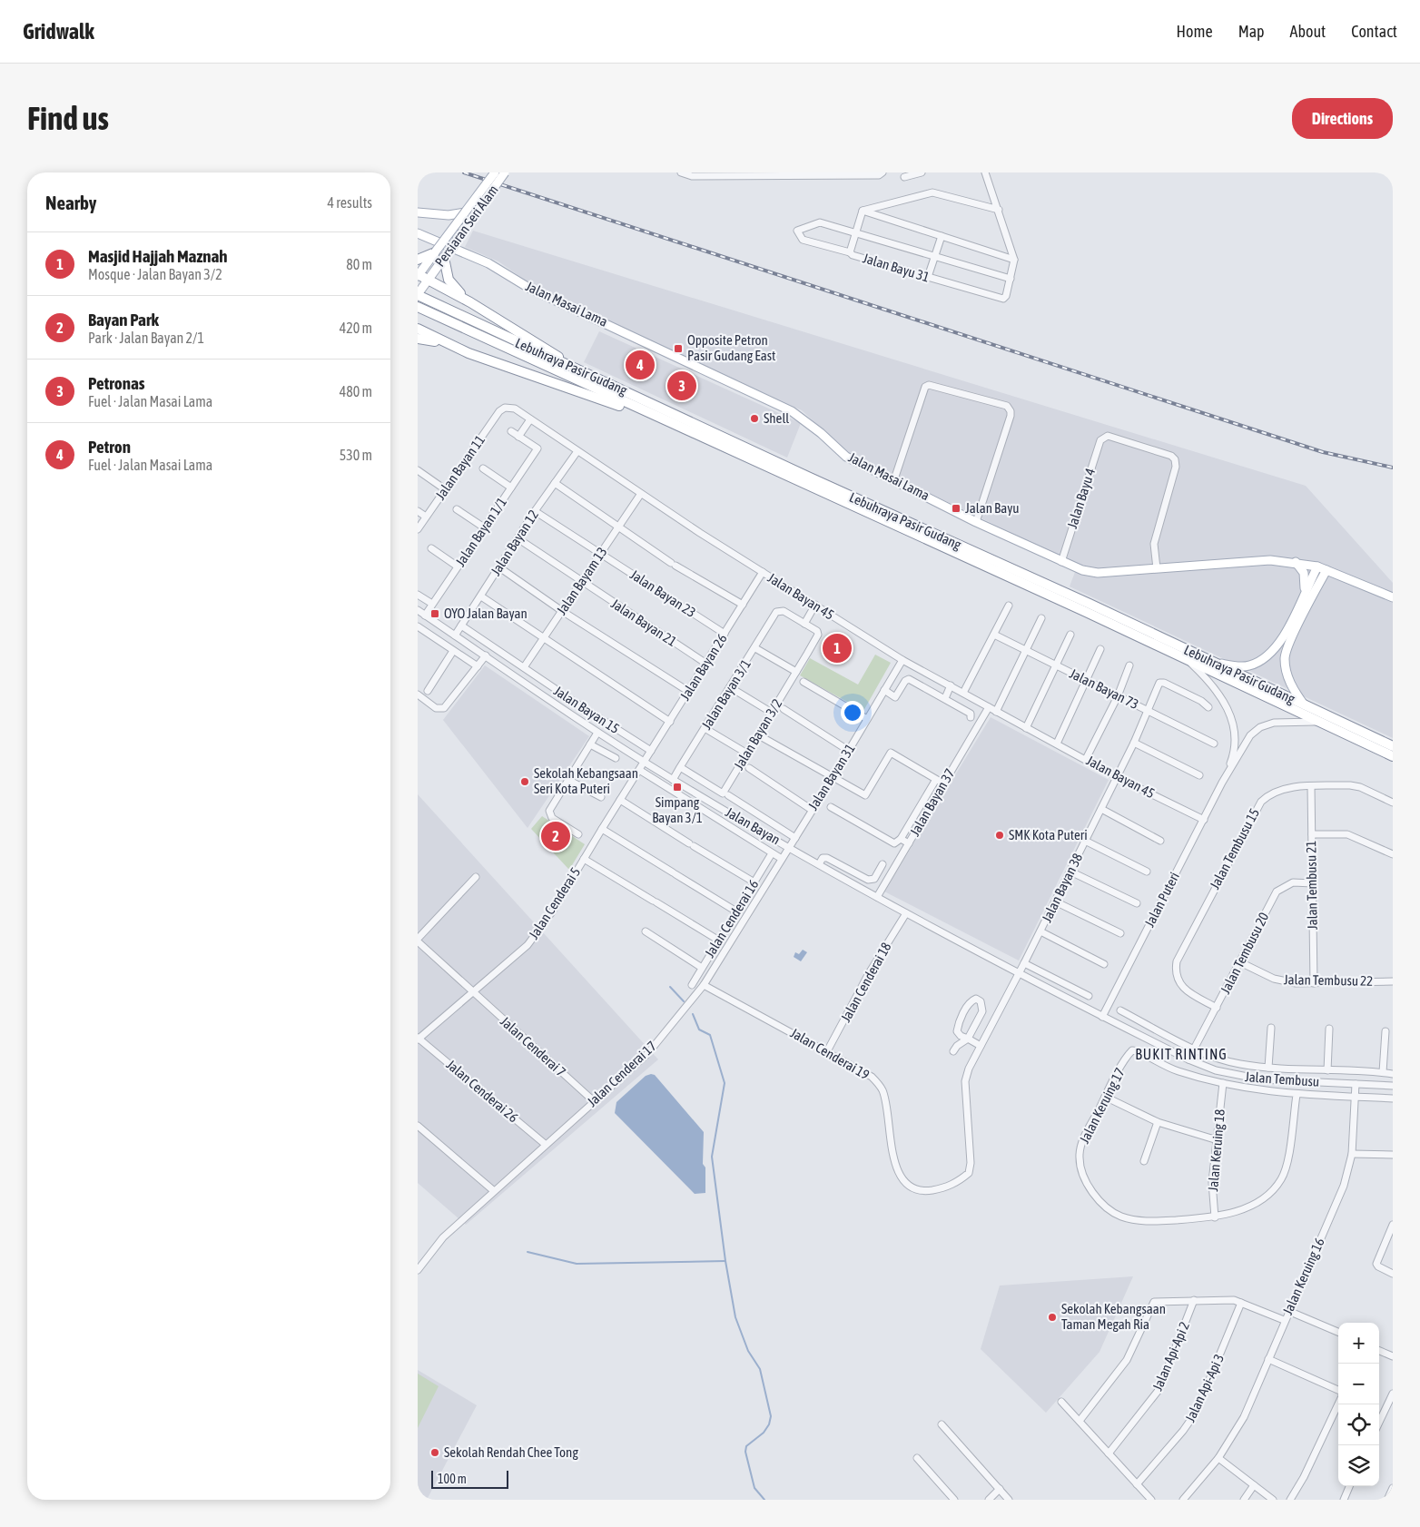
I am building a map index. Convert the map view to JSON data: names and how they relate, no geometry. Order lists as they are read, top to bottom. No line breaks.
{"streets":{"highway":["Lebuhraya Pasir Gudang"],"main road":["Persiaran Seri Alam","Jalan Masai Lama"],"street":["Jalan Bayu 31","Jalan Bayan 11","Jalan Bayu 4","Jalan Bayan 1/1","Jalan Bayan 12","Jalan Bayam 13","Jalan Bayan 23","Jalan Bayan 45","Jalan Bayan 21","Jalan Bayan 26","Jalan Bayan 73","Jalan Bayan 3/1","Jalan Bayan 15","Jalan Bayan 3/2","Jalan Bayan 31","Jalan Bayan 37","Jalan Bayan","Jalan Tembusu 15","Jalan Tembusu 21","Jalan Bayan 38","Jalan Puteri","Jalan Cenderai 5","Jalan Cenderai 16","Jalan Tembusu 20","Jalan Tembusu 22","Jalan Cenderai 18","Jalan Cenderai 7","Jalan Cenderai 19","Jalan Cenderai 17","Jalan Tembusu","Jalan Cenderai 26","Jalan Keruing 17","Jalan Keruing 18","Jalan Keruing 16","Jalan Api-Api 2","Jalan Api-Api 3"]},"crossings":[["Persiaran Seri Alam","Lebuhraya Pasir Gudang"],["Jalan Masai Lama","Jalan Bayu 4"],["Lebuhraya Pasir Gudang","Jalan Puteri"],["Jalan Bayan 11","Jalan Bayan 45"],["Jalan Bayan 1/1","Jalan Bayan"],["Jalan Bayan 12","Jalan Bayan 23"],["Jalan Bayan 12","Jalan Bayan 45"],["Jalan Bayan 12","Jalan Bayan 21"],["Jalan Bayan 12","Jalan Bayan 15"],["Jalan Bayan 12","Jalan Bayan"],["Jalan Bayam 13","Jalan Bayan 23"],["Jalan Bayam 13","Jalan Bayan 45"],["Jalan Bayam 13","Jalan Bayan 21"],["Jalan Bayam 13","Jalan Bayan 15"],["Jalan Bayan 23","Jalan Bayan 26"],["Jalan Bayan 45","Jalan Bayan 26"],["Jalan Bayan 45","Jalan Bayan 31"],["Jalan Bayan 45","Jalan Bayan 37"],["Jalan Bayan 45","Jalan Bayan 38"],["Jalan Bayan 45","Jalan Puteri"],["Jalan Bayan 21","Jalan Bayan 26"],["Jalan Bayan 26","Jalan Bayan 15"],["Jalan Bayan 26","Jalan Bayan"],["Jalan Bayan 26","Jalan Cenderai 5"],["Jalan Bayan 73","Jalan Bayan 38"],["Jalan Bayan 3/1","Jalan Bayan 3/2"],["Jalan Bayan 3/1","Jalan Bayan"],["Jalan Bayan 31","Jalan Bayan"],["Jalan Bayan 31","Jalan Cenderai 17"],["Jalan Bayan 37","Jalan Bayan"],["Jalan Bayan","Jalan Bayan 38"],["Jalan Bayan","Jalan Puteri"],["Jalan Bayan","Jalan Cenderai 5"],["Jalan Bayan","Jalan Cenderai 18"],["Jalan Bayan","Jalan Cenderai 19"],["Jalan Bayan","Jalan Cenderai 17"],["Jalan Bayan","Jalan Tembusu"],["Jalan Tembusu 15","Jalan Tembusu 21"],["Jalan Tembusu 15","Jalan Tembusu 20"],["Jalan Tembusu 21","Jalan Tembusu 20"],["Jalan Tembusu 21","Jalan Tembusu 22"],["Jalan Bayan 38","Jalan Cenderai 19"],["Jalan Puteri","Jalan Tembusu"],["Jalan Cenderai 5","Jalan Cenderai 7"],["Jalan Cenderai 5","Jalan Cenderai 26"],["Jalan Tembusu 20","Jalan Tembusu 22"],["Jalan Tembusu 20","Jalan Tembusu"],["Jalan Cenderai 18","Jalan Cenderai 19"],["Jalan Cenderai 7","Jalan Cenderai 17"],["Jalan Cenderai 19","Jalan Cenderai 17"],["Jalan Cenderai 17","Jalan Cenderai 26"],["Jalan Tembusu","Jalan Keruing 16"],["Jalan Keruing 17","Jalan Keruing 18"]],"districts":["BUKIT RINTING"],"places":{"transit":["Opposite Petron Pasir Gudang East","Jalan Bayu","OYO Jalan Bayan","Simpang Bayan 3/1"],"other":["Shell","Sekolah Kebangsaan Seri Kota Puteri","SMK Kota Puteri","Sekolah Kebangsaan Taman Megah Ria","Sekolah Rendah Chee Tong"]},"scale_bar":"100 m","page":{"header":"Gridwalk","nav":["Home","Map","About","Contact"],"buttons":"Directions","title":"Find us","heading":["Nearby","4 results"],"list":[{"mark":"1","name":"Masjid Hajjah Maznah","note":"Mosque · Jalan Bayan 3/2","value":"80 m"},{"mark":"2","name":"Bayan Park","note":"Park · Jalan Bayan 2/1","value":"420 m"},{"mark":"3","name":"Petronas","note":"Fuel · Jalan Masai Lama","value":"480 m"},{"mark":"4","name":"Petron","note":"Fuel · Jalan Masai Lama","value":"530 m"}],"pins":["4","3","1","2"],"map_buttons":["+","−"],"scale":"100 m"}}
